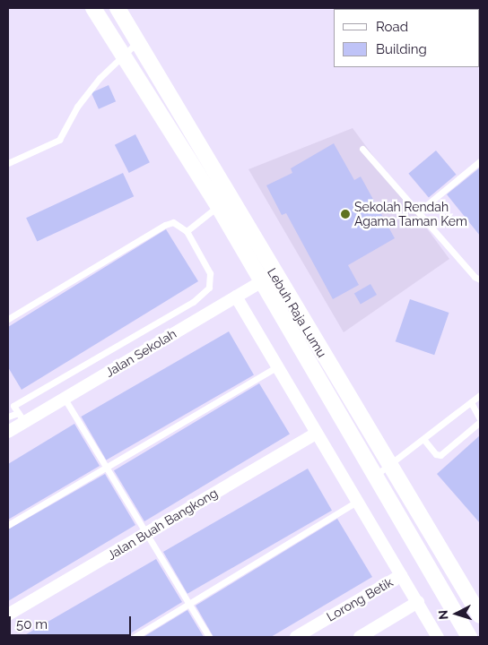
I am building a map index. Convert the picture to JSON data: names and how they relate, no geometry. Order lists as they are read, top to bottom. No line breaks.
{"streets":{"street":["Lebuh Raja Lumu","Jalan Sekolah","Jalan Buah Bangkong","Lorong Betik"]},"crossings":[["Lebuh Raja Lumu","Jalan Sekolah"]],"places":["Sekolah Rendah Agama Taman Kem"],"legend":["Road","Building"],"scale_bar":"50 m","north":"left"}
